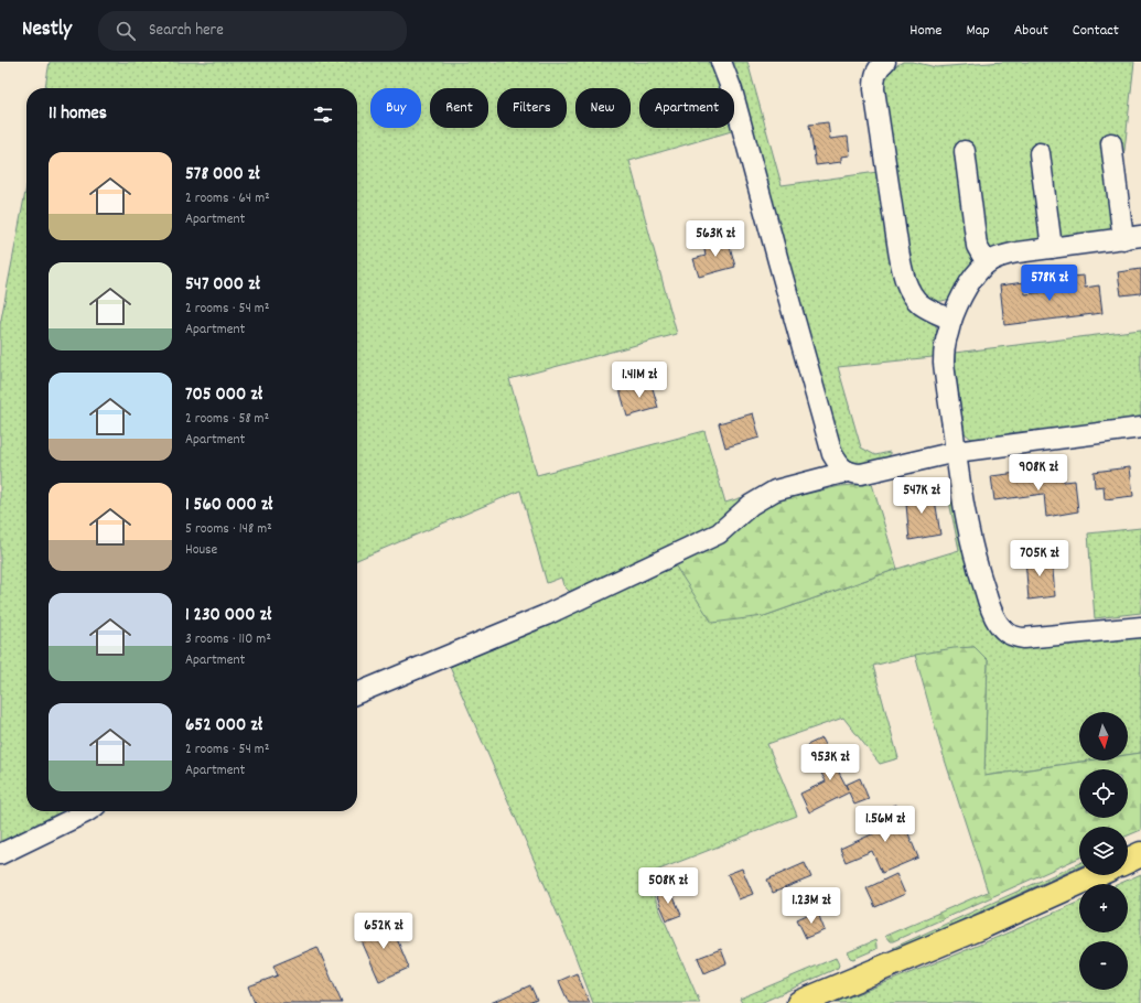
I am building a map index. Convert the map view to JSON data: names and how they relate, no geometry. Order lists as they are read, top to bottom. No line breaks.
{"north":"bottom","page":{"header":"Nestly","search":"Search here","nav":["Home","Map","About","Contact"],"chip":["Buy","Rent","Filters","New","Apartment"],"heading":"11 homes","list":[{"name":"578 000 zł","note":"2 rooms · 64 m² · Apartment"},{"name":"547 000 zł","note":"2 rooms · 54 m² · Apartment"},{"name":"705 000 zł","note":"2 rooms · 58 m² · Apartment"},{"name":"1 560 000 zł","note":"5 rooms · 148 m² · House"},{"name":"1 230 000 zł","note":"3 rooms · 110 m² · Apartment"},{"name":"652 000 zł","note":"2 rooms · 54 m² · Apartment"}],"price":["563K zł","578K zł","1.41M zł","908K zł","547K zł","705K zł","953K zł","1.56M zł","508K zł","1.23M zł","652K zł"],"map_buttons":["+","−"]}}
